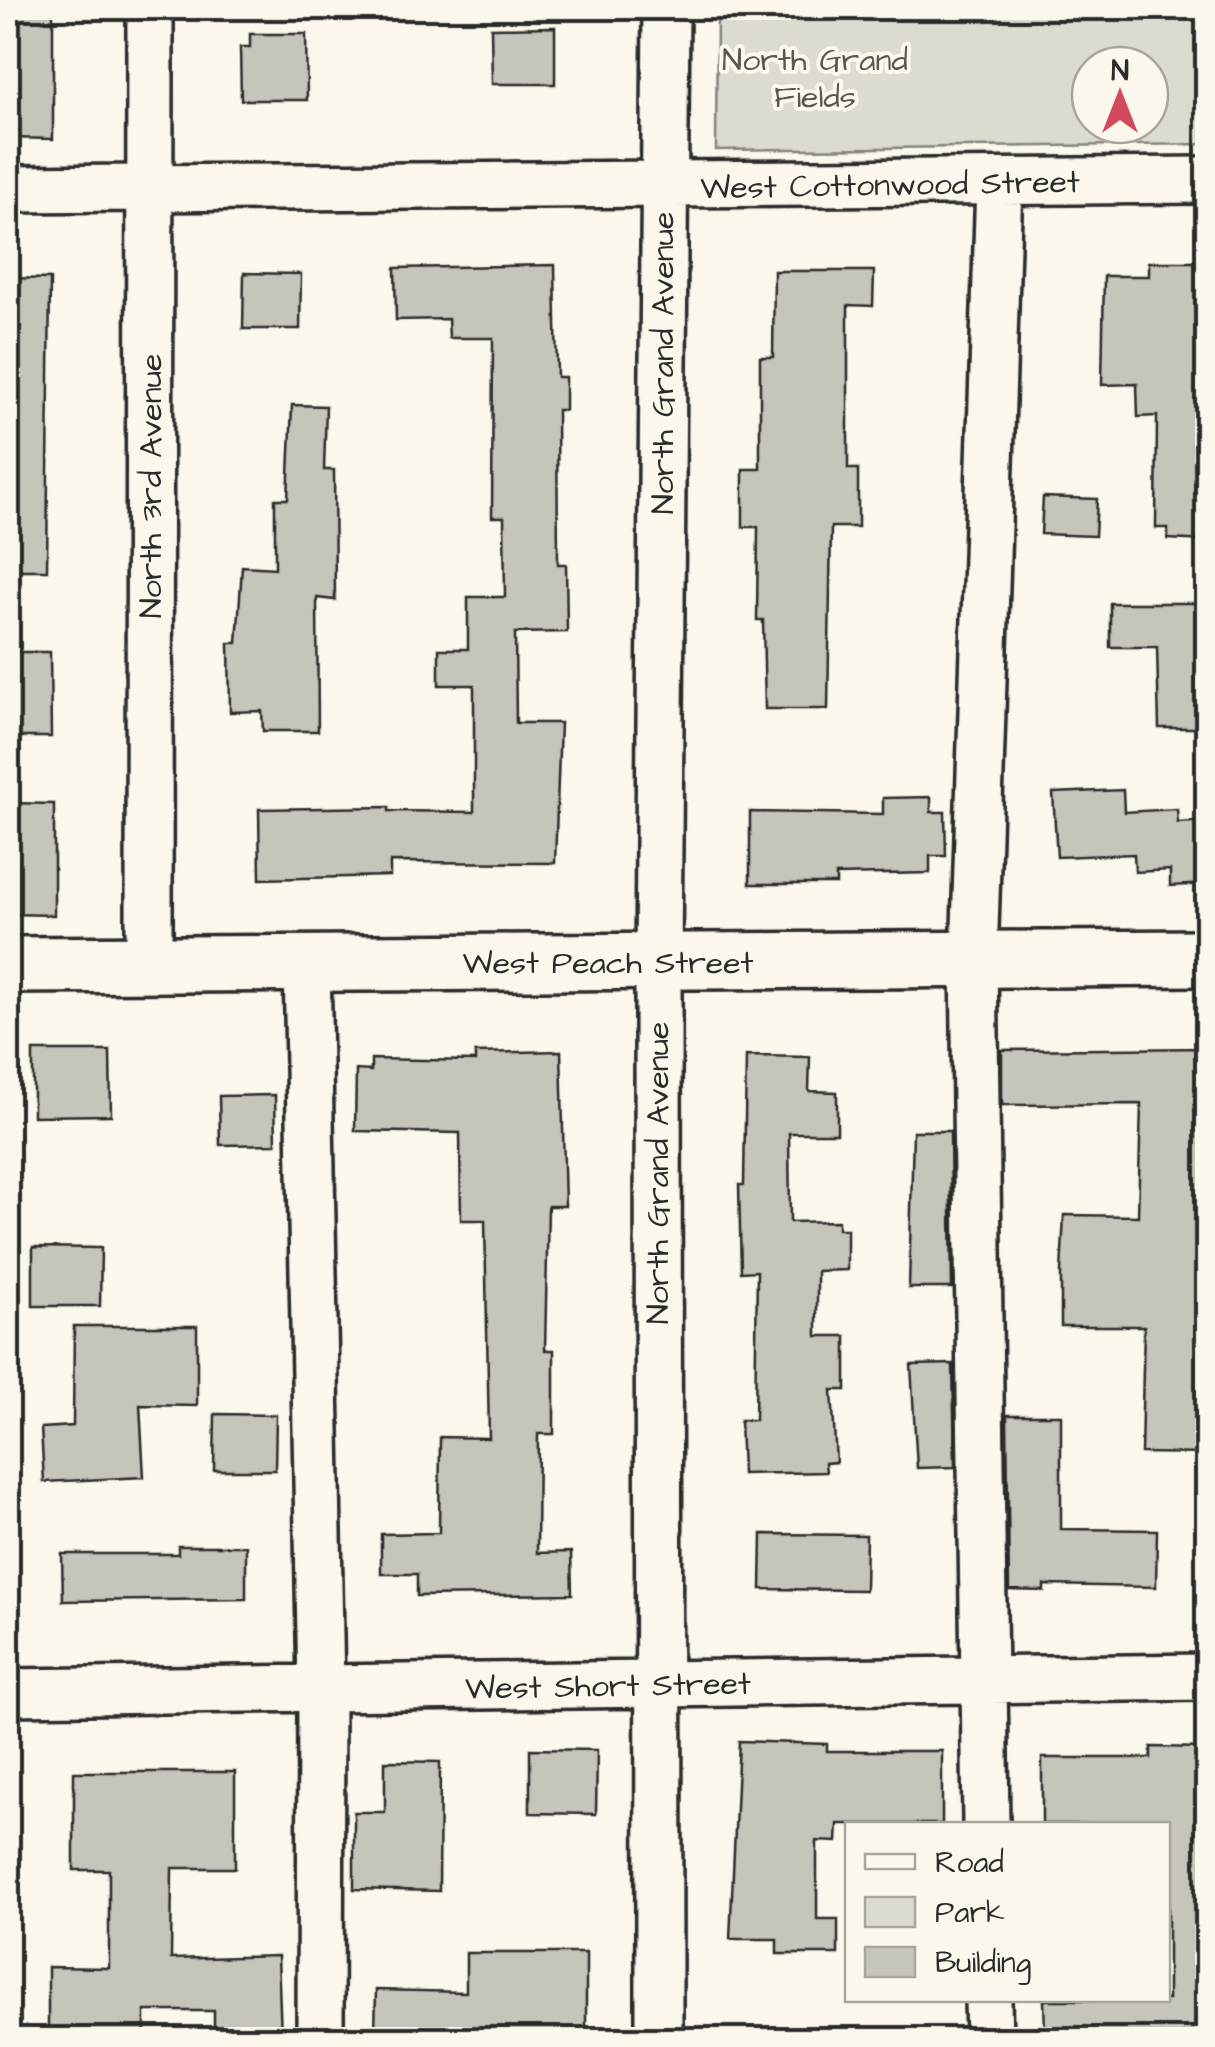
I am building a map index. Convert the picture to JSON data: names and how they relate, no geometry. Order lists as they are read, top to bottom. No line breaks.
{"streets":{"main road":["West Peach Street"],"street":["West Cottonwood Street","North Grand Avenue","North 3rd Avenue","West Short Street"]},"crossings":[["West Cottonwood Street","North Grand Avenue"],["West Cottonwood Street","North 3rd Avenue"],["North Grand Avenue","West Peach Street"],["North Grand Avenue","West Short Street"],["North 3rd Avenue","West Peach Street"]],"parks":["North Grand Fields"],"legend":["Road","Park","Building"],"north":"top"}
